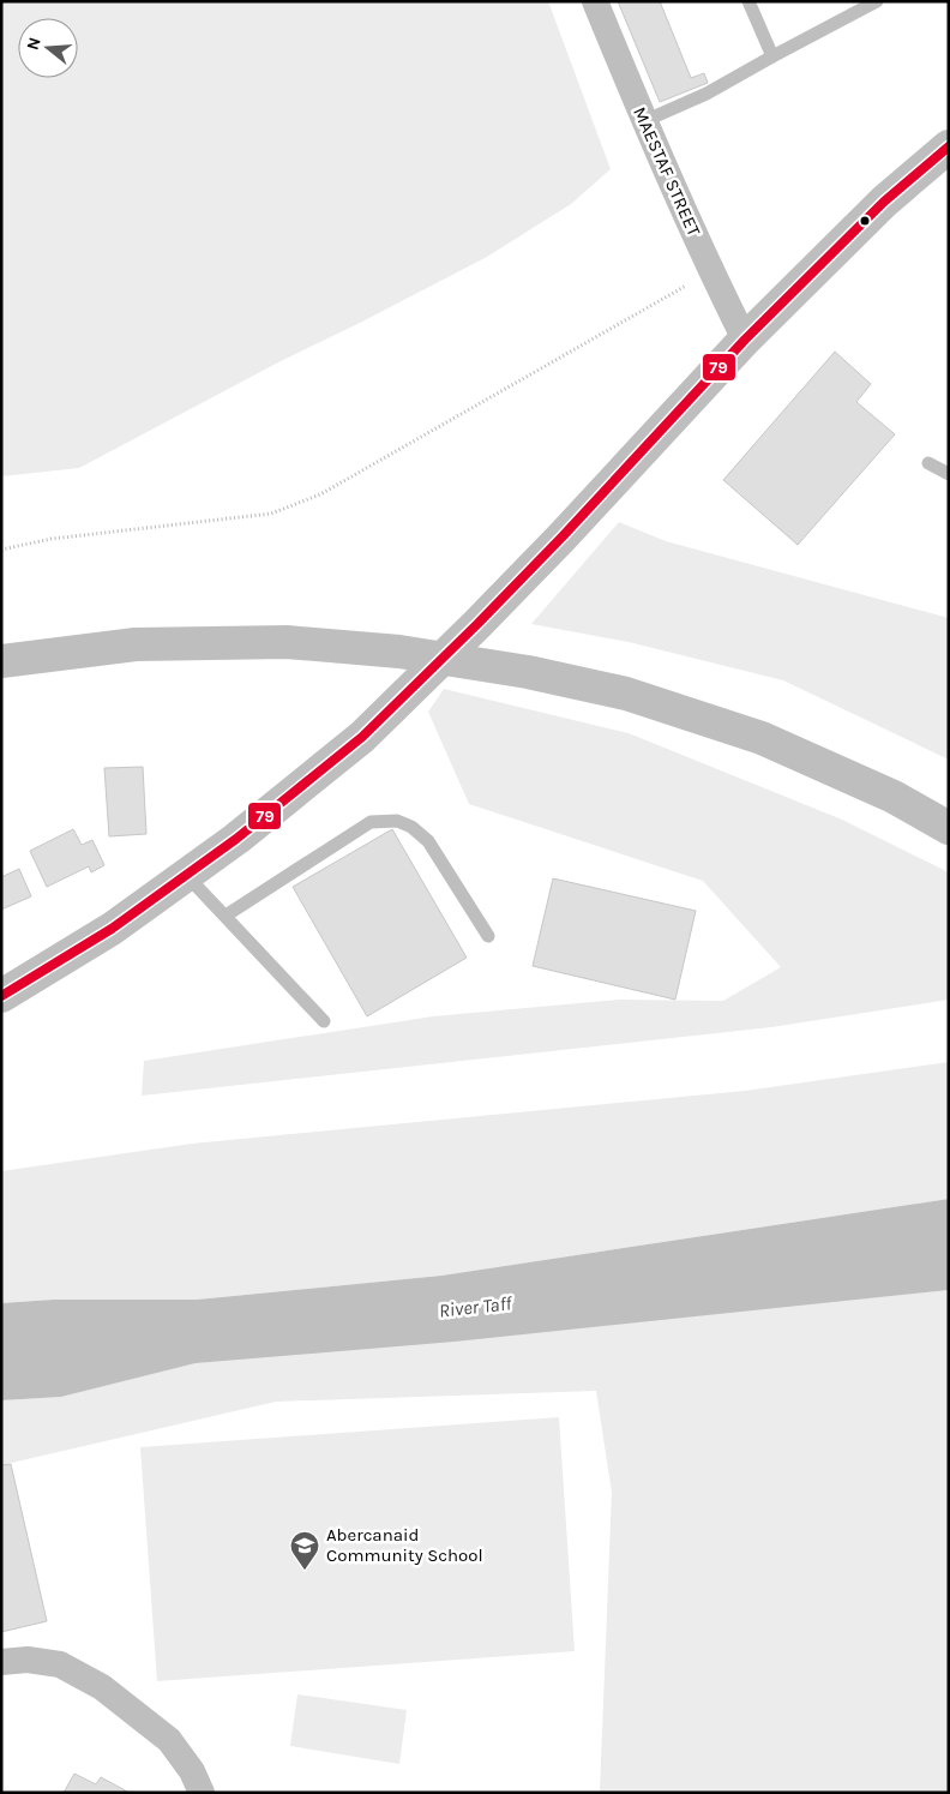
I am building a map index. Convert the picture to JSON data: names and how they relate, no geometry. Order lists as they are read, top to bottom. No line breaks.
{"streets":{"street":["MAESTAF STREET"]},"water":["River Taff"],"places":{"school or university":["Abercanaid Community School"]},"lines":["transit line 79"],"north":"left"}
